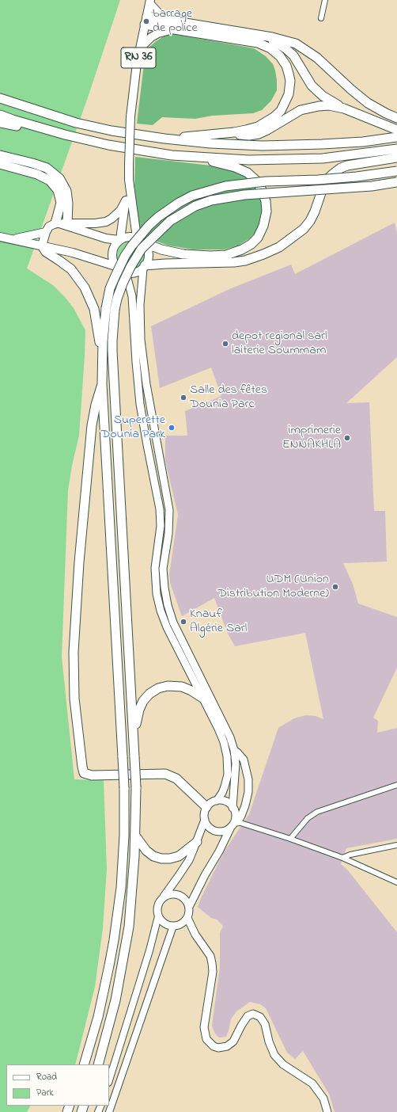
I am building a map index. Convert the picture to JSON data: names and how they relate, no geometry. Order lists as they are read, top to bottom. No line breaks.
{"streets":{"main road":["RN 36"]},"places":["barrage de police","depot regional sarl laiterie Soummam","Salle des fêtes Dounia Parc","Superette Dounia Park","imprimerie ENNAKHLA","UDM (Union Distribution Moderne)","Knauf Algérie Sarl"],"legend":["Road","Park"]}
